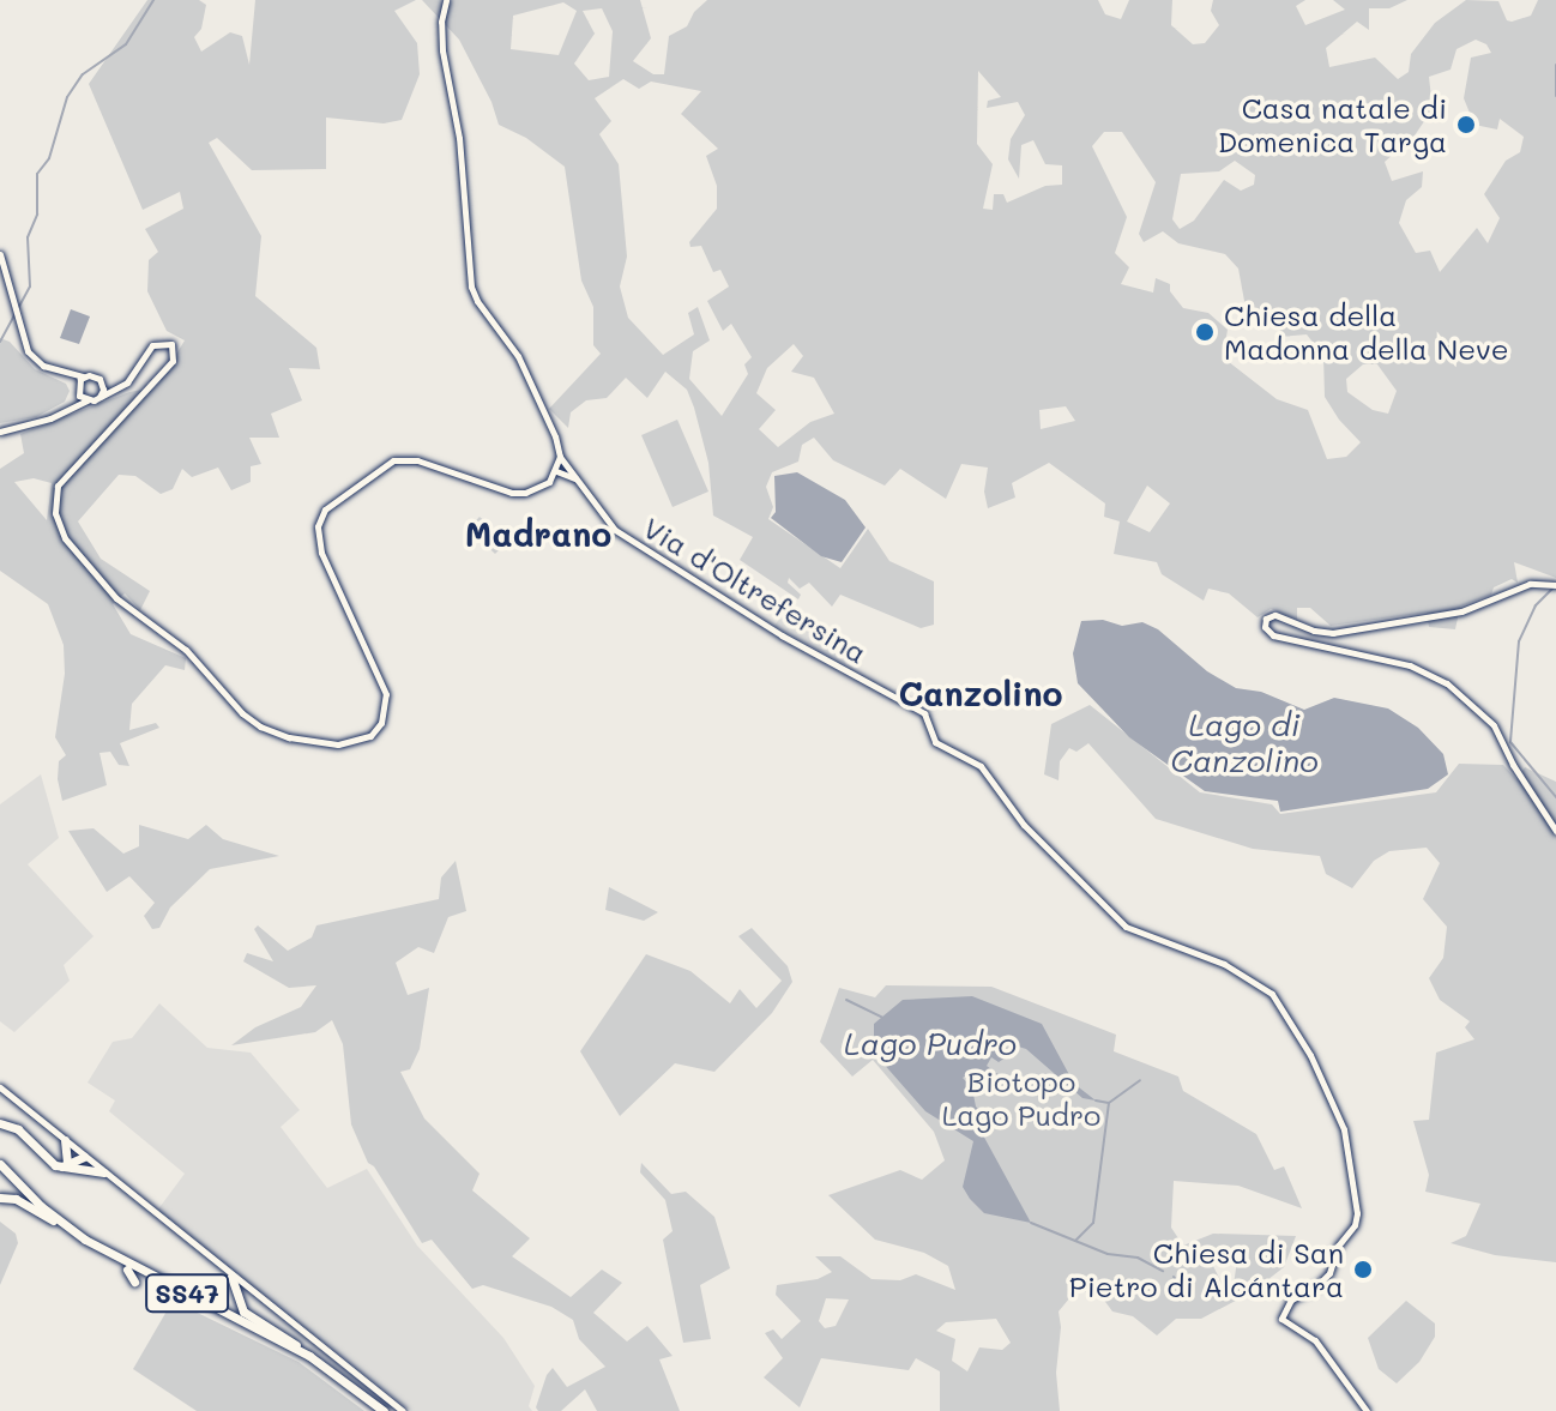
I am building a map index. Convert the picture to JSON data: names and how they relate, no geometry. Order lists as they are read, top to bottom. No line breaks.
{"streets":{"highway":["SS47"],"main road":["Via d'Oltrefersina"]},"districts":["Madrano","Canzolino"],"water":["Lago di Canzolino","Lago Pudro"],"parks":["Biotopo Lago Pudro"],"places":["Casa natale di Domenica Targa","Chiesa della Madonna della Neve","Chiesa di San Pietro di Alcántara"]}
